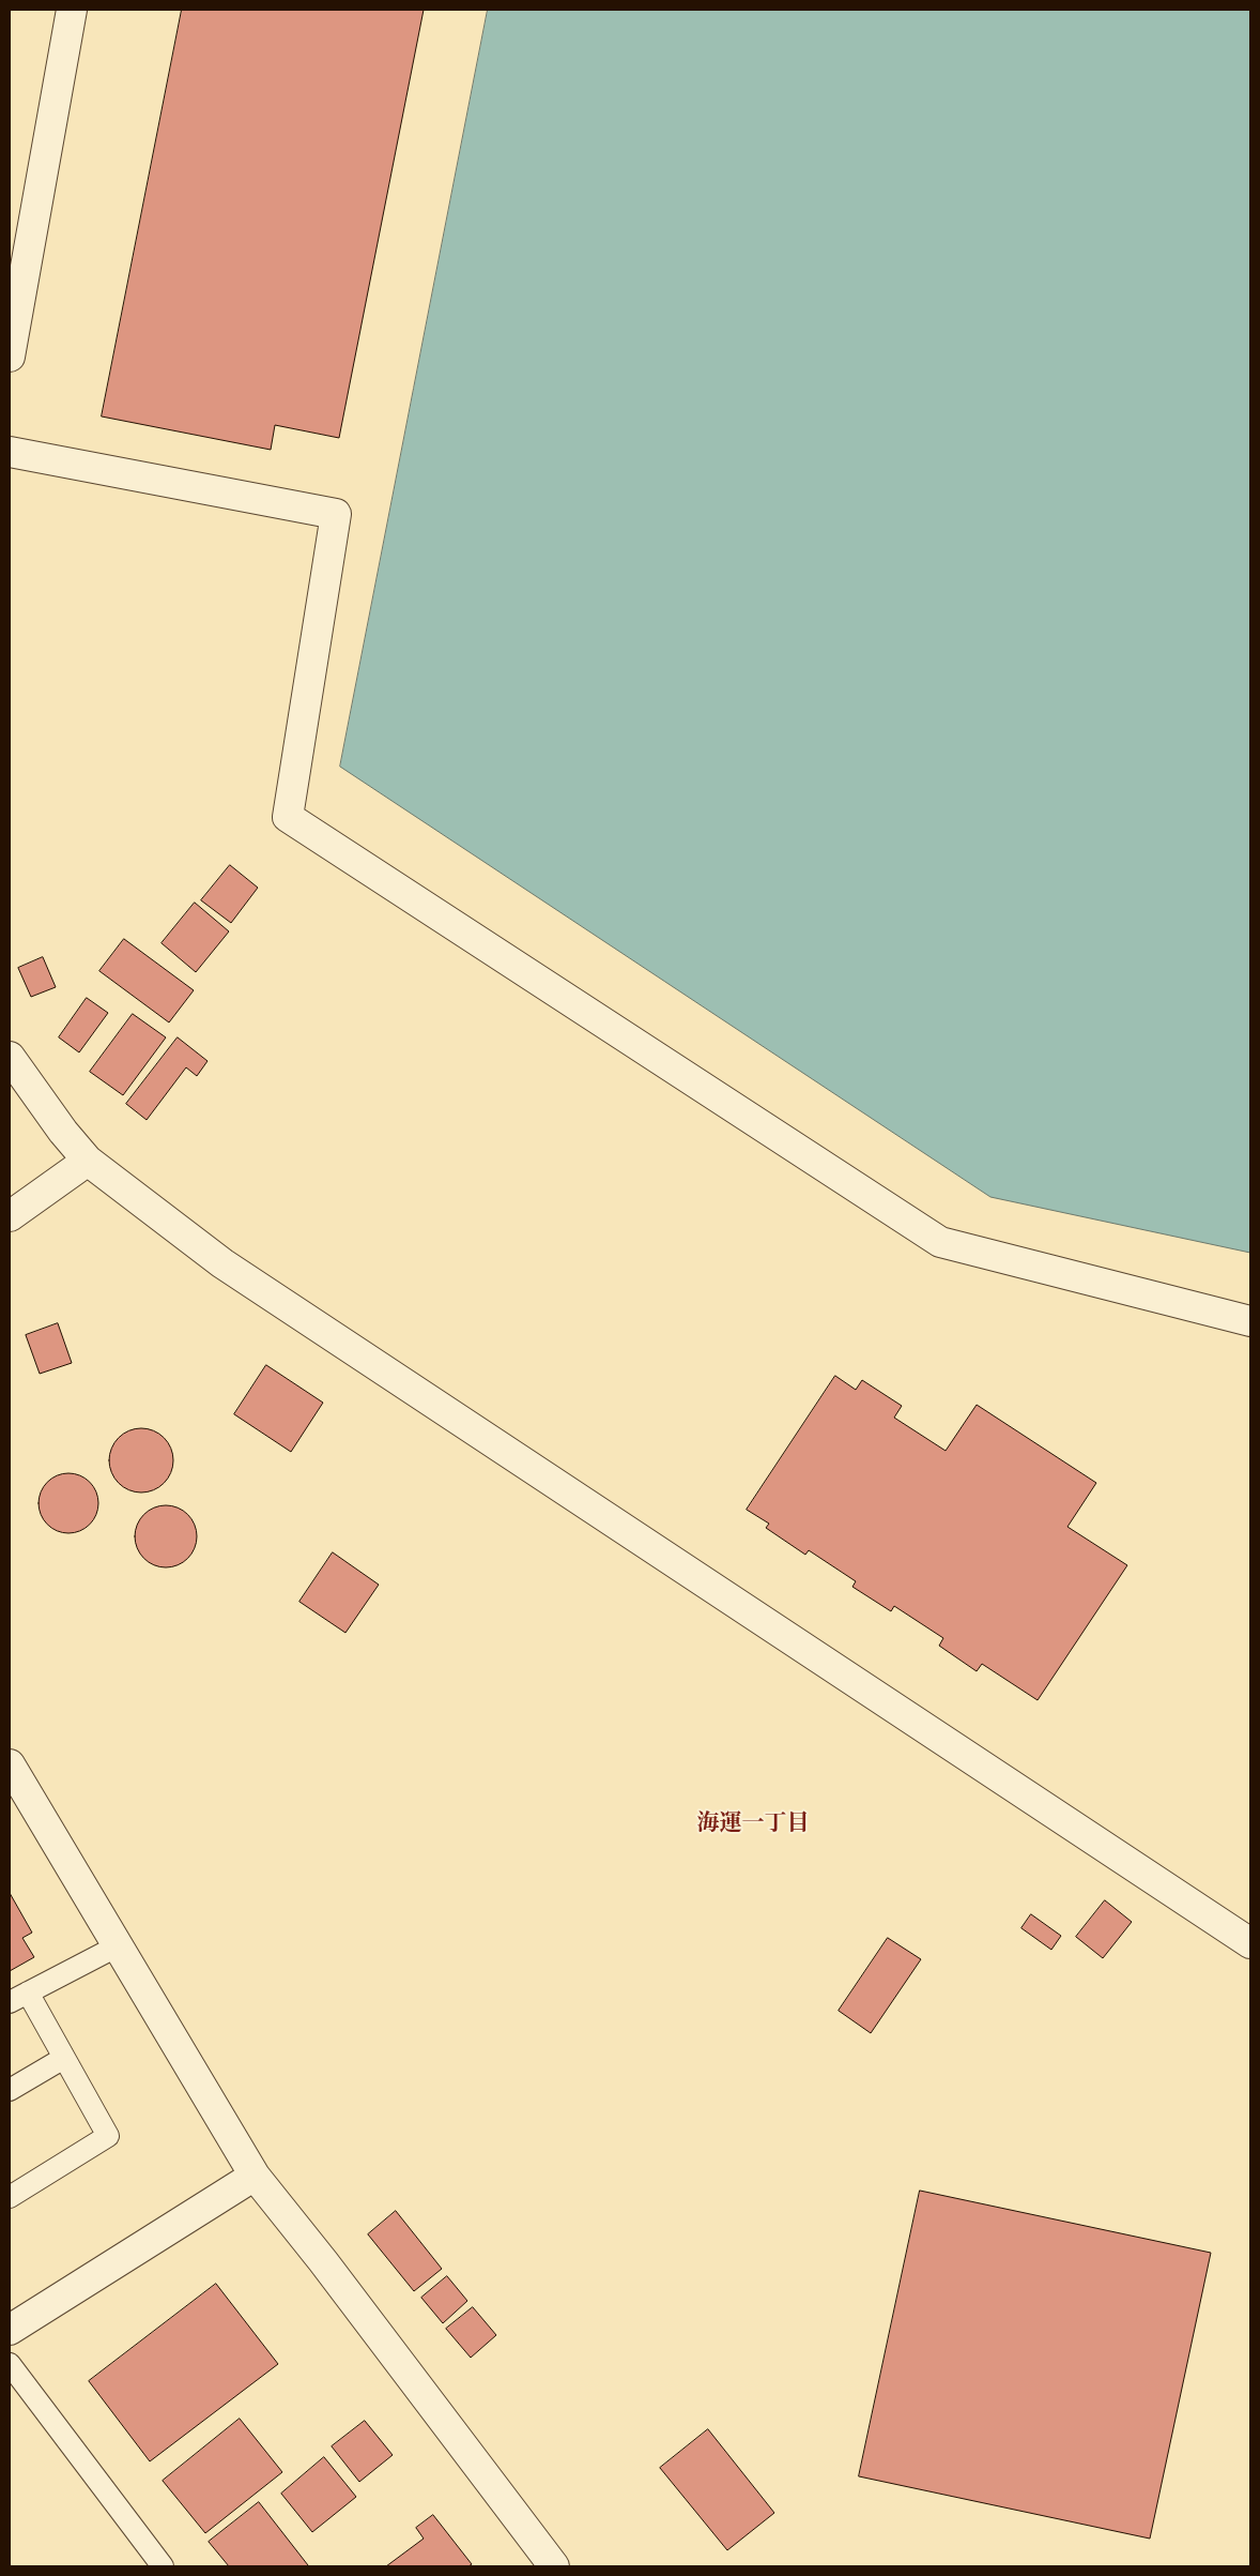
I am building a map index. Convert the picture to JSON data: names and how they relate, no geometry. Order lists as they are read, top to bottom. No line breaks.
{"districts":["海運一丁目"]}
